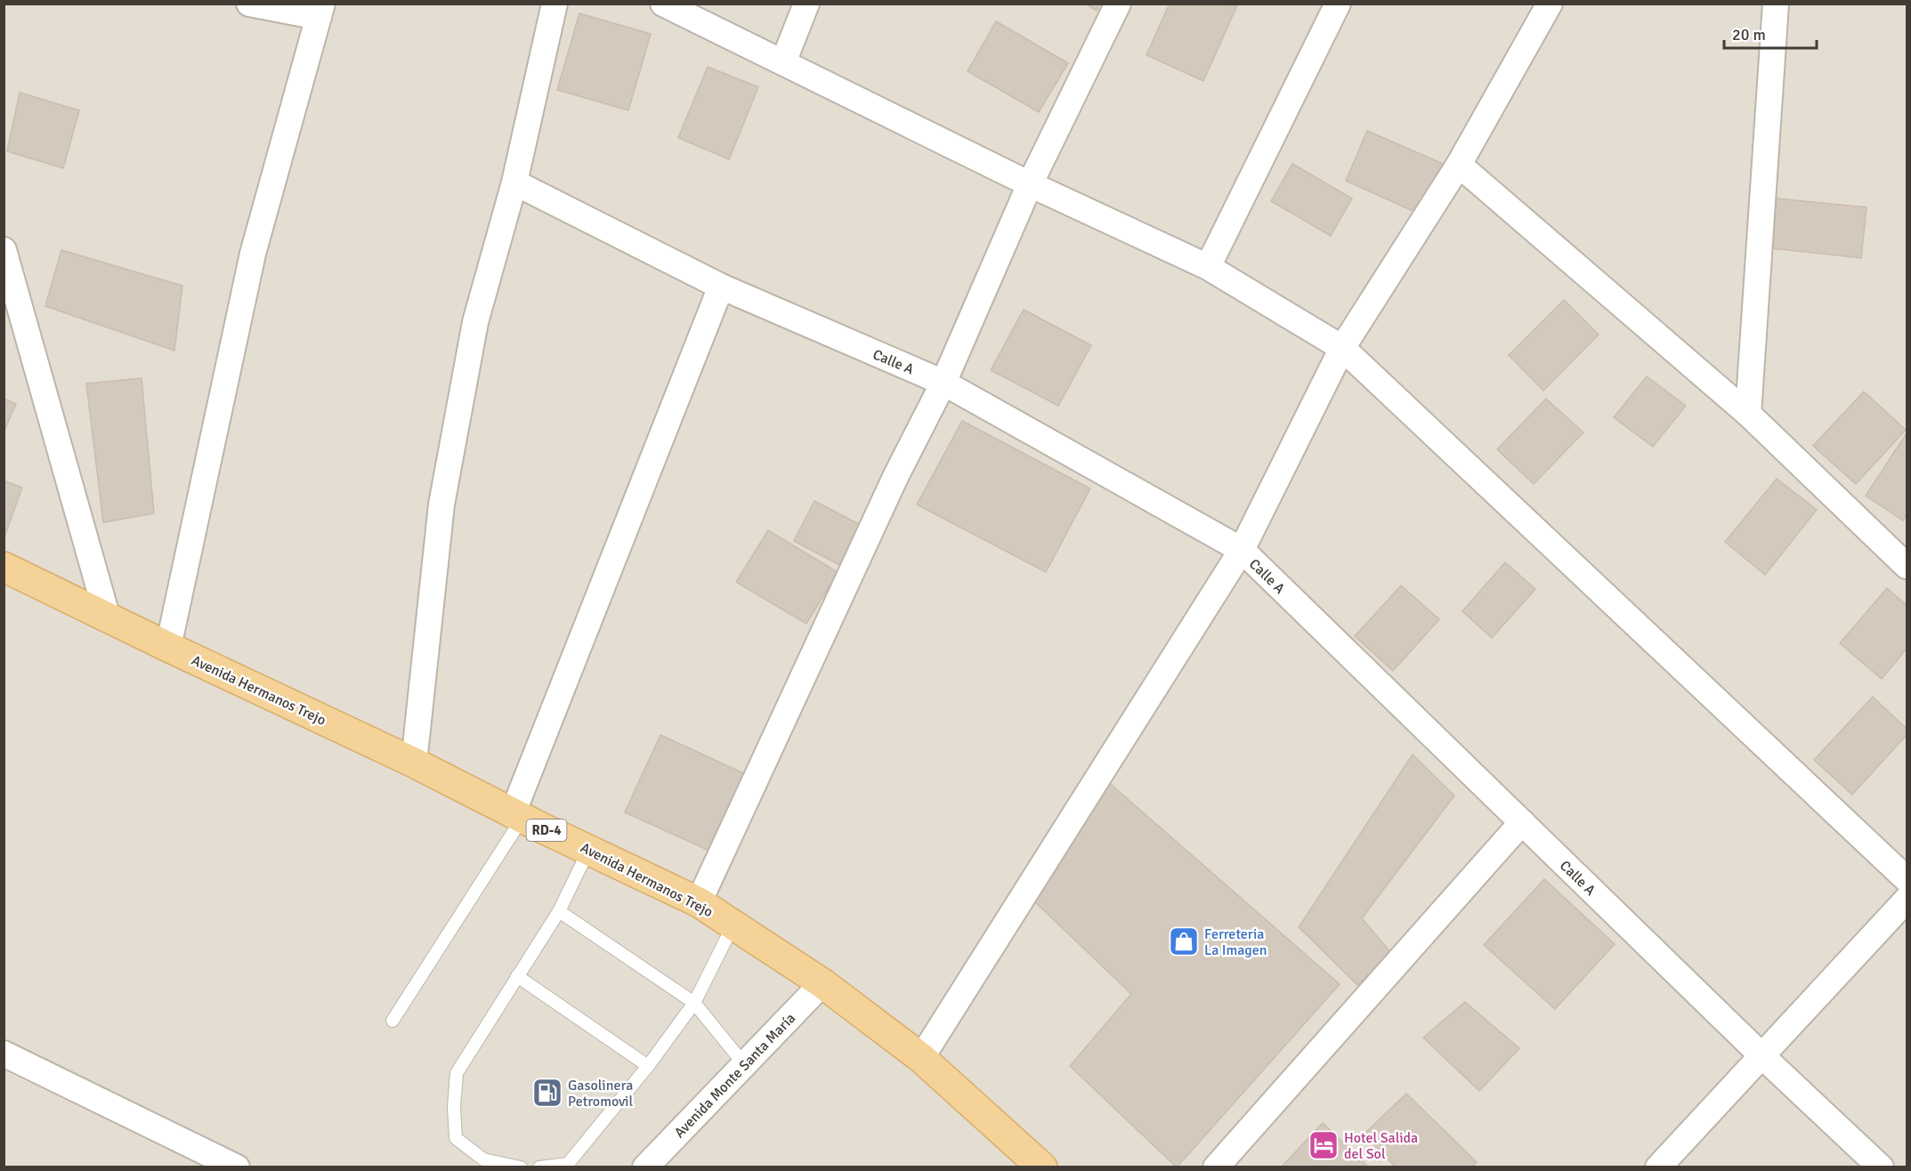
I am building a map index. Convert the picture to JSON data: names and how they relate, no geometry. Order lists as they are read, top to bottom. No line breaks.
{"streets":{"main road":["Avenida Hermanos Trejo","RD-4"],"street":["Calle A","Avenida Monte Santa María"]},"crossings":[["Avenida Hermanos Trejo","Avenida Monte Santa María"]],"places":{"shop":["Ferreteria La Imagen"],"fuel station":["Gasolinera Petromovil"],"hotel":["Hotel Salida del Sol"]},"scale_bar":"20 m"}
